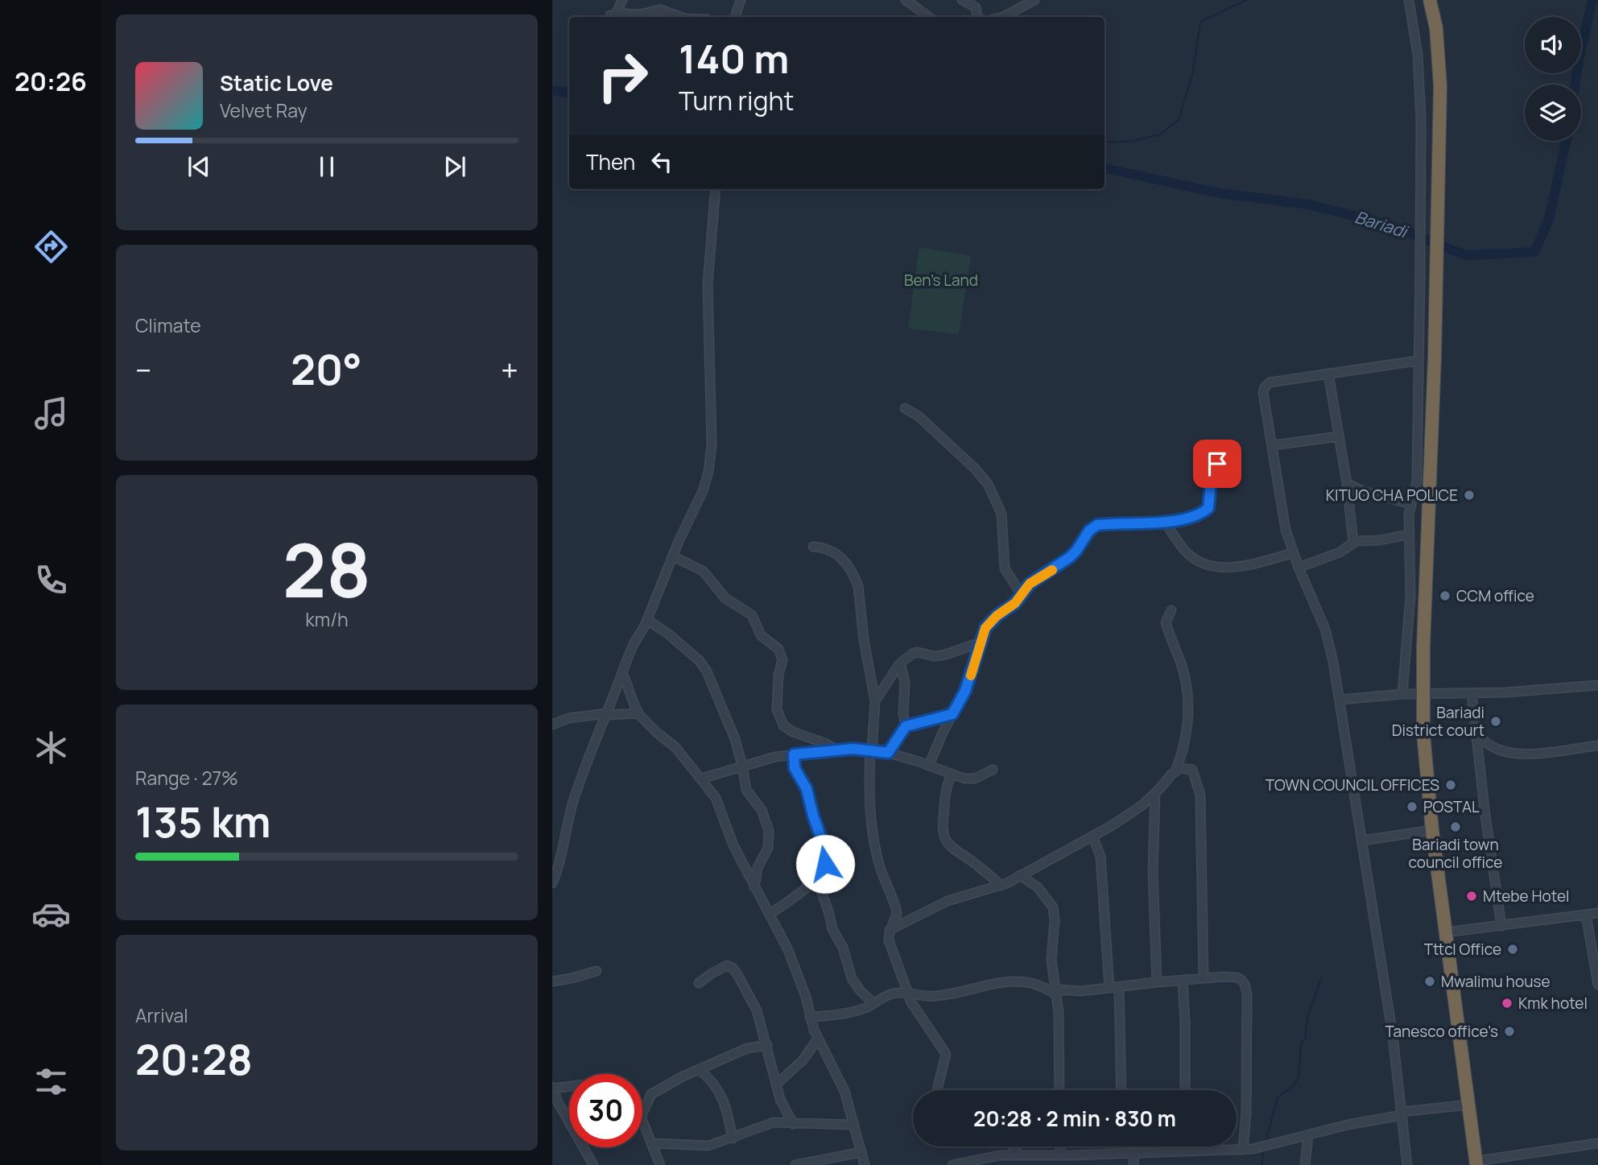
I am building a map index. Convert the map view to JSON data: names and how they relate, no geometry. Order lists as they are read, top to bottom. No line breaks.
{"water":["Bariadi"],"parks":["Ben's Land"],"places":["KITUO CHA POLICE","CCM office","Bariadi District court","TOWN COUNCIL OFFICES","POSTAL","Bariadi town council office","Mtebe Hotel","Tttcl Office","Mwalimu house","Kmk hotel","Tanesco office's"],"page":{"tabs":"20:26","turn":["140 m","Turn right"],"song":["Static Love","Velvet Ray"],"then":"Then","tile":["Climate",["28","km/h"],["Range · 27%","135 km"],["Arrival","20:28"]],"heat":["−","20°","+"],"limit":"30","trip":"20:28 · 2 min · 830 m"}}
